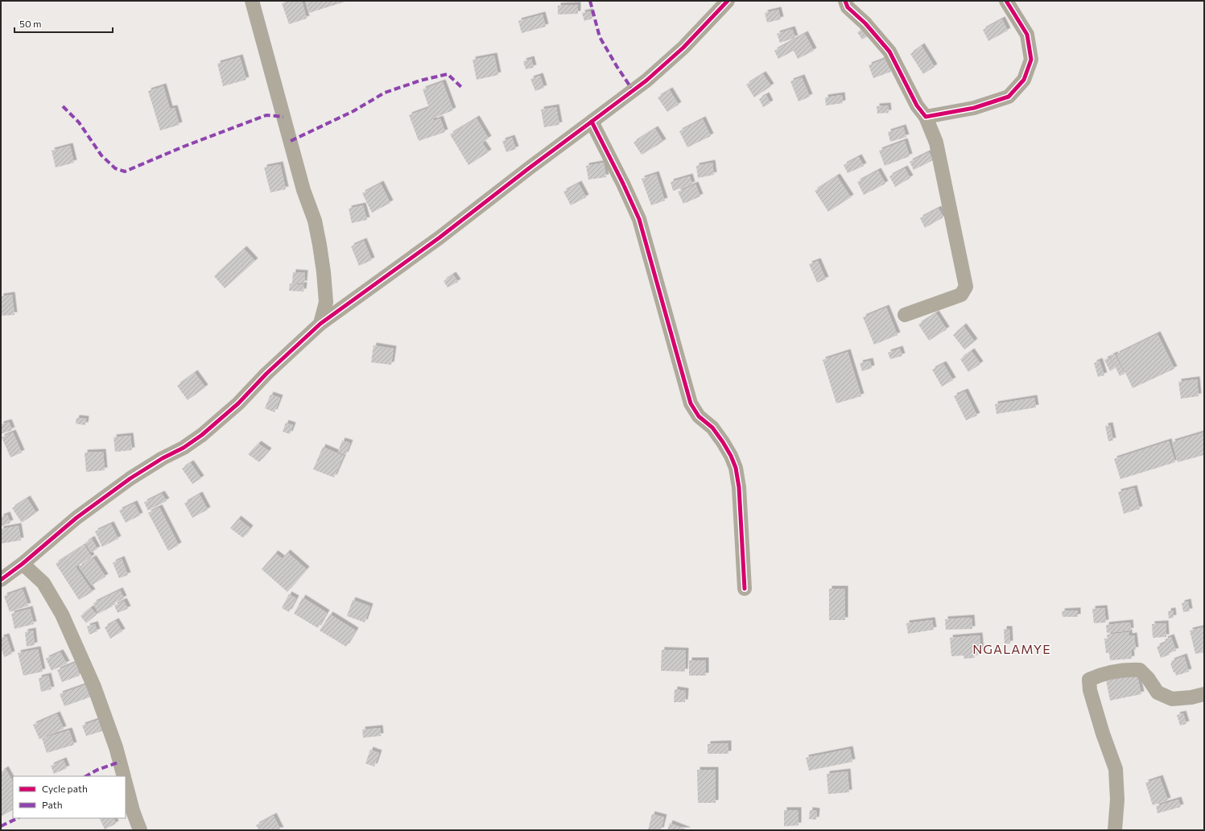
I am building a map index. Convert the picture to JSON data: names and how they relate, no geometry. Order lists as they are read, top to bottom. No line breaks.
{"districts":["NGALAMYE"],"legend":["Cycle path","Path"],"scale_bar":"50 m"}
